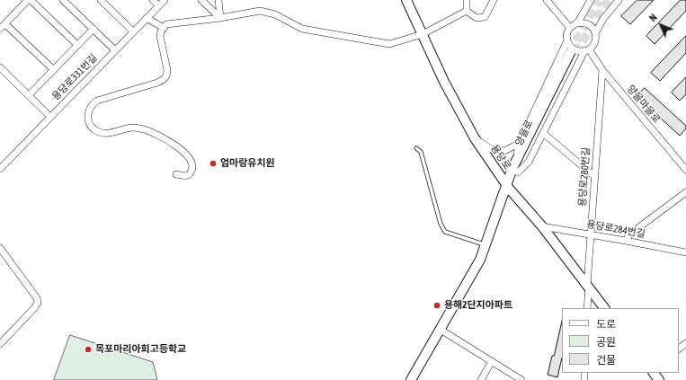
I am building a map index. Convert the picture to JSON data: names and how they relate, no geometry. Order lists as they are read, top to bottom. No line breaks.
{"streets":{"street":["용당로331번길","양을마을로","양을로","용당로","용당로280번길","용당로284번길"]},"crossings":[["양을마을로","용당로280번길"],["양을로","용당로"],["용당로","용당로280번길"],["용당로","용당로284번길"],["용당로280번길","용당로284번길"]],"places":["엄마랑유치원","용해2단지아파트","목포마리아회고등학교"],"legend":["도로","공원","건물"],"north":"top left"}
